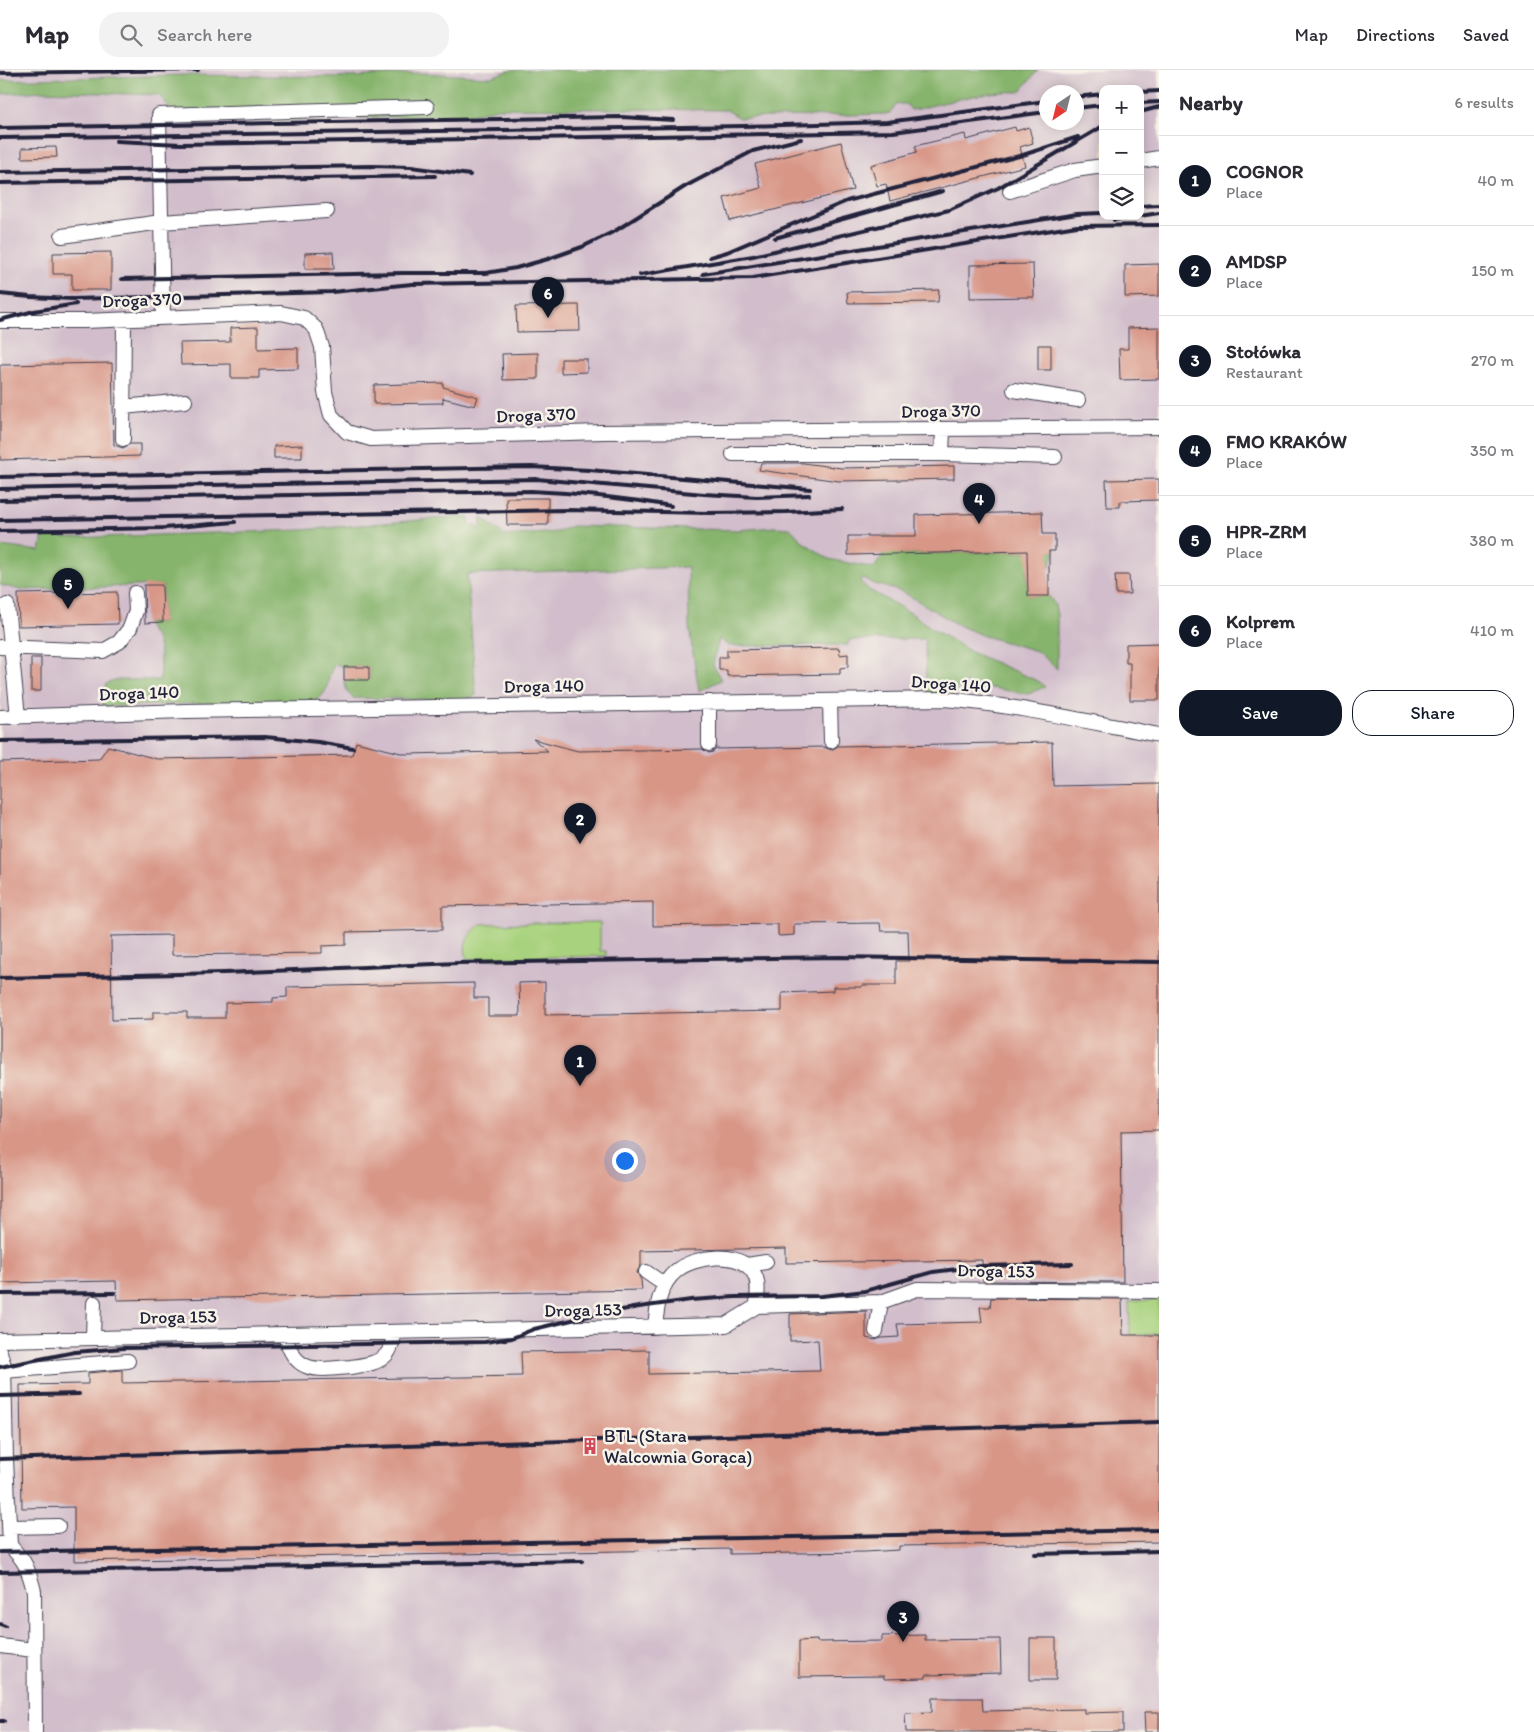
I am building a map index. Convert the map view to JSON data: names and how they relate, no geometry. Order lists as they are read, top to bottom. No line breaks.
{"streets":{"lane":["Droga 370","Droga 140","Droga 153"]},"places":{"building":["BTL (Stara Walcownia Gorąca)"]},"north":"bottom left","page":{"header":"Map","search":"Search here","nav":["Map","Directions","Saved"],"heading":["Nearby","6 results"],"map_buttons":["+","−"],"list":[{"mark":"1","name":"COGNOR","note":"Place","value":"40 m"},{"mark":"2","name":"AMDSP","note":"Place","value":"150 m"},{"mark":"3","name":"Stołówka","note":"Restaurant","value":"270 m"},{"mark":"4","name":"FMO KRAKÓW","note":"Place","value":"350 m"},{"mark":"5","name":"HPR-ZRM","note":"Place","value":"380 m"},{"mark":"6","name":"Kolprem","note":"Place","value":"410 m"}],"pins":["6","4","5","2","1","3"],"buttons":["Save","Share"]}}
